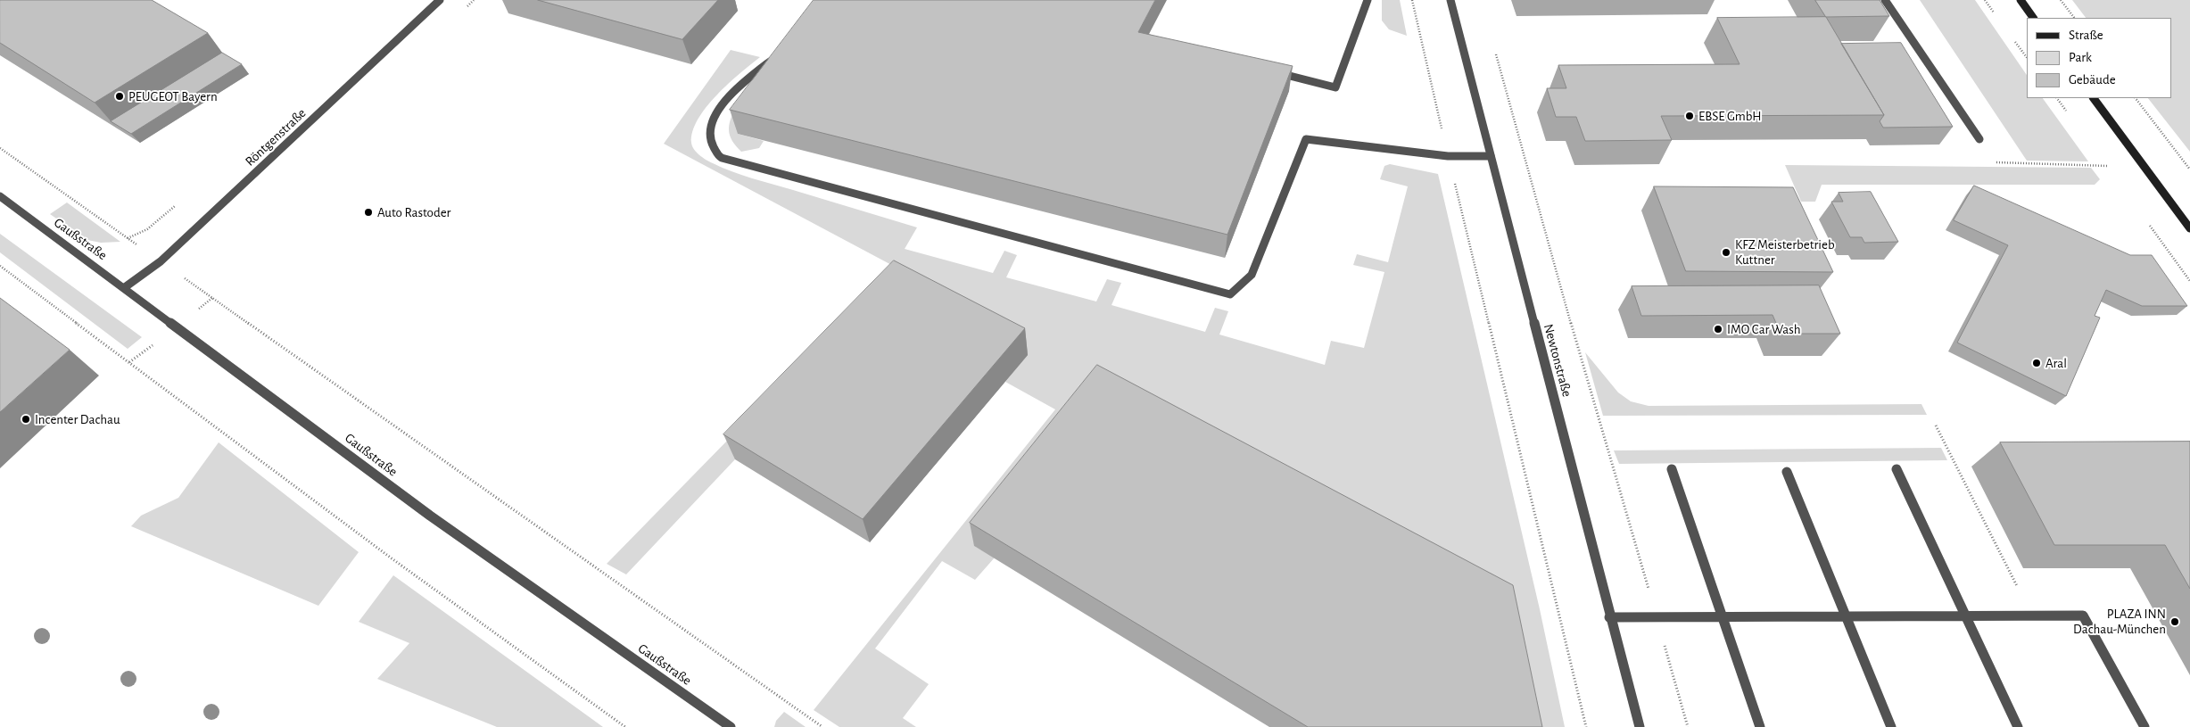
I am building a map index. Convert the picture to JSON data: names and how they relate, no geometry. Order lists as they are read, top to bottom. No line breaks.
{"streets":{"street":["Röntgenstraße","Gaußstraße","Newtonstraße"]},"crossings":[["Röntgenstraße","Gaußstraße"]],"places":["PEUGEOT Bayern","EBSE GmbH","Auto Rastoder","KFZ Meisterbetrieb Kuttner","IMO Car Wash","Aral","Incenter Dachau","PLAZA INN Dachau-München"],"legend":["Straße","Park","Gebäude"]}
